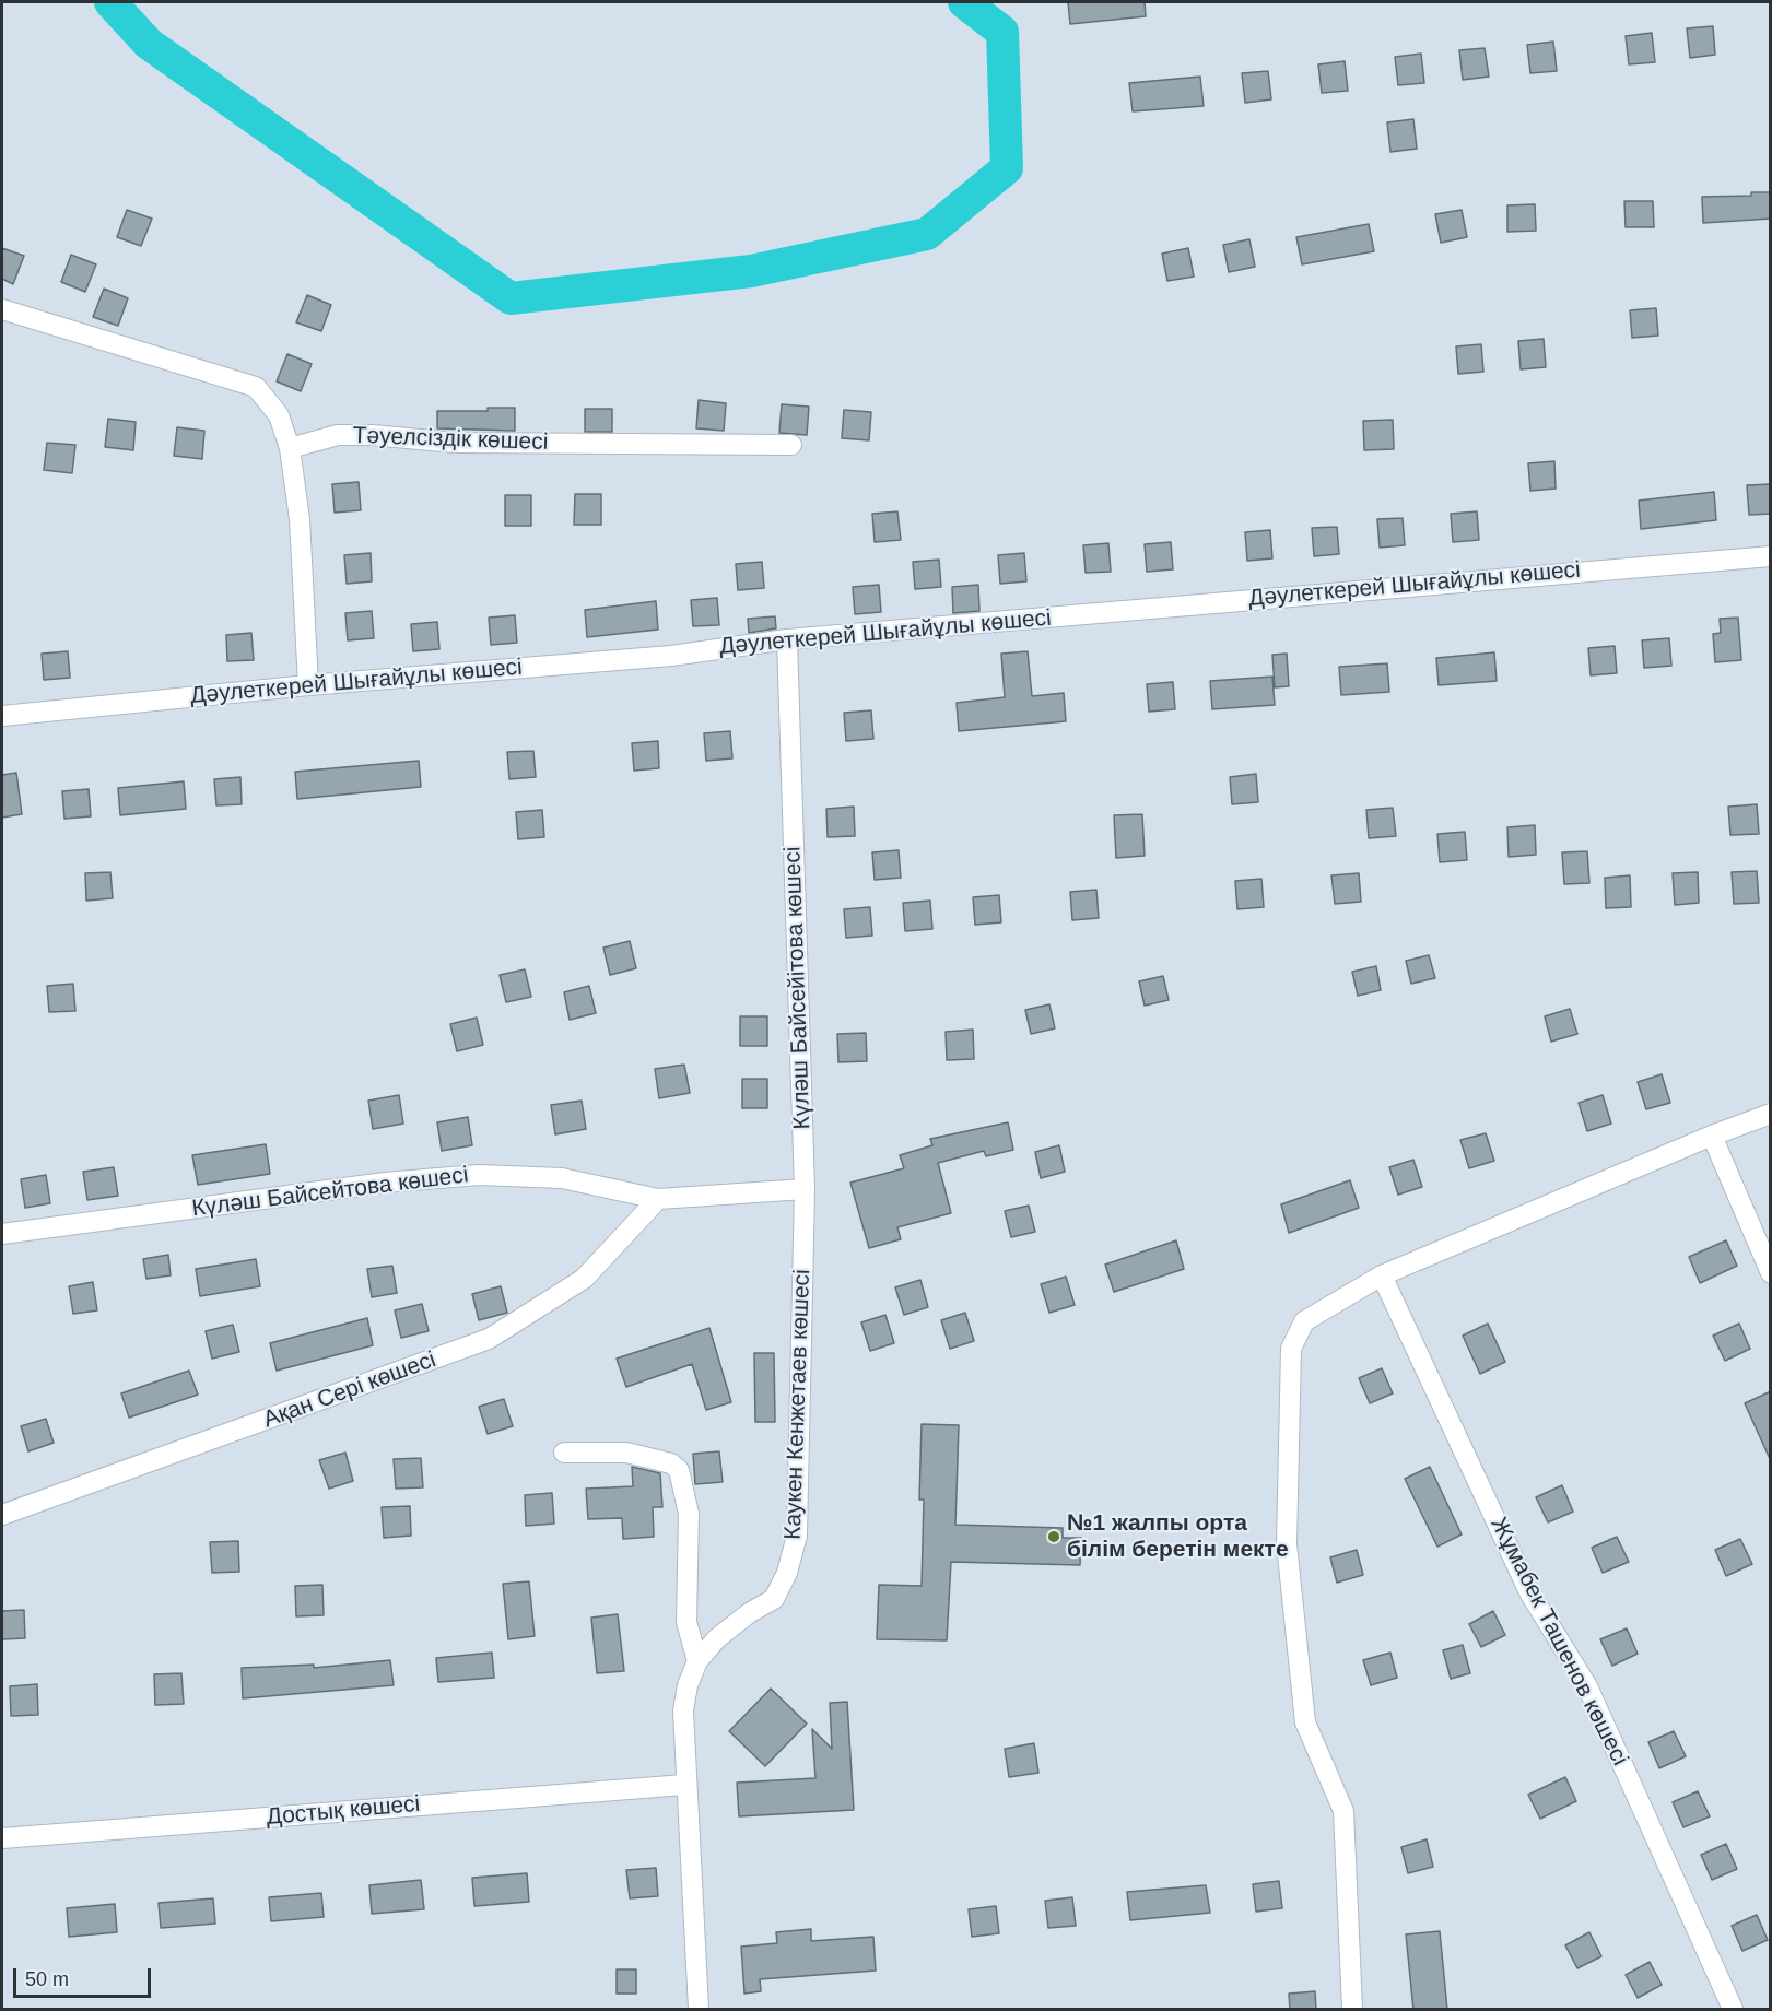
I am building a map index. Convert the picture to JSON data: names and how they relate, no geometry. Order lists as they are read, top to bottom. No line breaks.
{"streets":{"street":["Тәуелсіздік көшесі","Дәулеткерей Шығайұлы көшесі","Күләш Байсейітова көшесі","Күләш Байсейтова көшесі","Ақан Сері көшесі","Каукен Кенжетаев көшесі","Жұмабек Ташенов көшесі","Достық көшесі"]},"crossings":[["Дәулеткерей Шығайұлы көшесі","Күләш Байсейітова көшесі"],["Күләш Байсейітова көшесі","Каукен Кенжетаев көшесі"],["Күләш Байсейтова көшесі","Ақан Сері көшесі"],["Каукен Кенжетаев көшесі","Достық көшесі"]],"places":["№1 жалпы орта білім беретін мекте"],"scale_bar":"50 m"}
